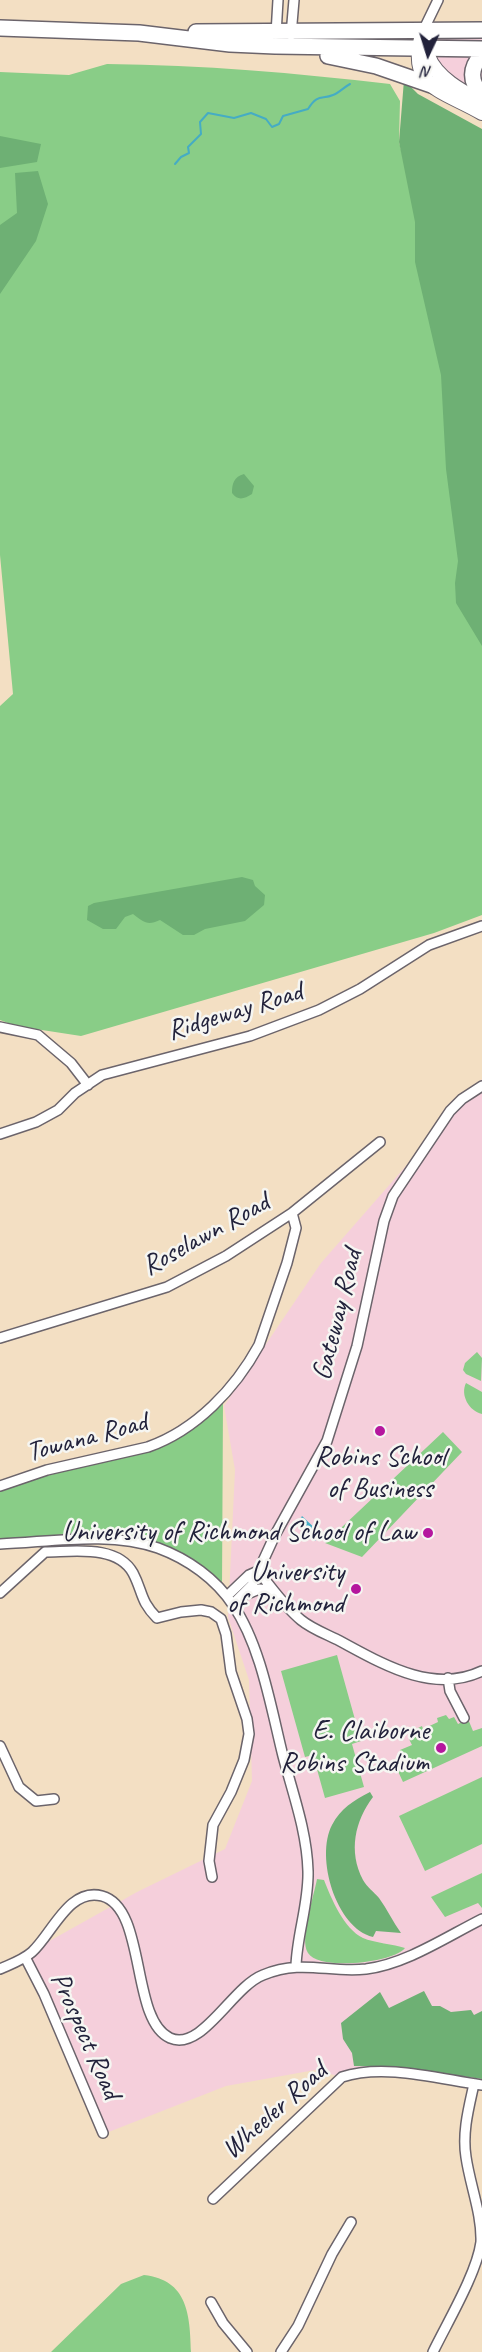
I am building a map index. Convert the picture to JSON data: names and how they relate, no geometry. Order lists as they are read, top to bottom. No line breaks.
{"streets":{"street":["Ridgeway Road","Roselawn Road","Gateway Road","Towana Road","Prospect Road","Wheeler Road"]},"crossings":[["Roselawn Road","Towana Road"]],"places":["Robins School of Business","University of Richmond School of Law","University of Richmond","E. Claiborne Robins Stadium"],"north":"bottom"}
